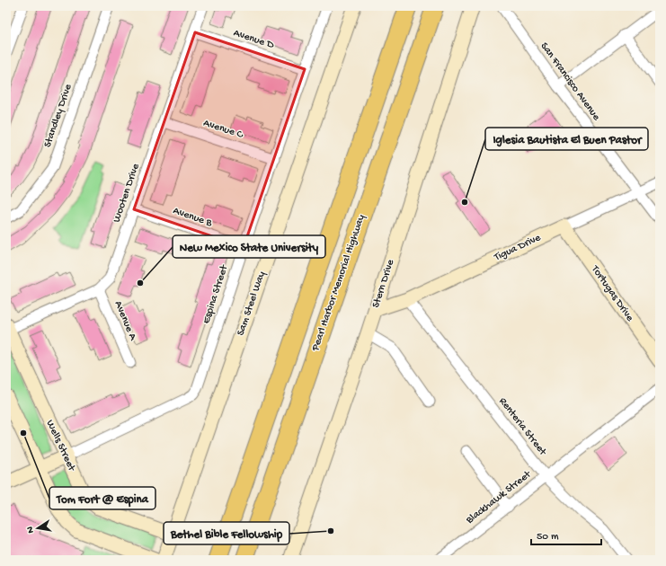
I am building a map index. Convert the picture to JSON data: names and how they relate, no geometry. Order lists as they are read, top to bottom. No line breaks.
{"streets":{"highway":["Pearl Harbor Memorial Highway"],"street":["Avenue D","San Francisco Avenue","Standley Drive","Avenue C","Wooten Drive","Avenue B","Tigua Drive","Stern Drive","Tortugas Drive","Espina Street","Sam Steel Way","Avenue A","Renteria Street","Wells Street","Blackhawk Street"]},"crossings":[["Avenue D","Wooten Drive"],["Avenue D","Espina Street"],["San Francisco Avenue","Tigua Drive"],["Avenue C","Wooten Drive"],["Avenue C","Espina Street"],["Wooten Drive","Avenue B"],["Wooten Drive","Avenue A"],["Wooten Drive","Wells Street"],["Avenue B","Espina Street"],["Tigua Drive","Stern Drive"],["Tigua Drive","Tortugas Drive"],["Tigua Drive","Renteria Street"],["Espina Street","Wells Street"],["Sam Steel Way","Wells Street"],["Renteria Street","Blackhawk Street"]],"places":["Iglesia Bautista El Buen Pastor","New Mexico State University","Tom Fort @ Espina","Bethel Bible Fellowship"],"scale_bar":"50 m","north":"left"}
